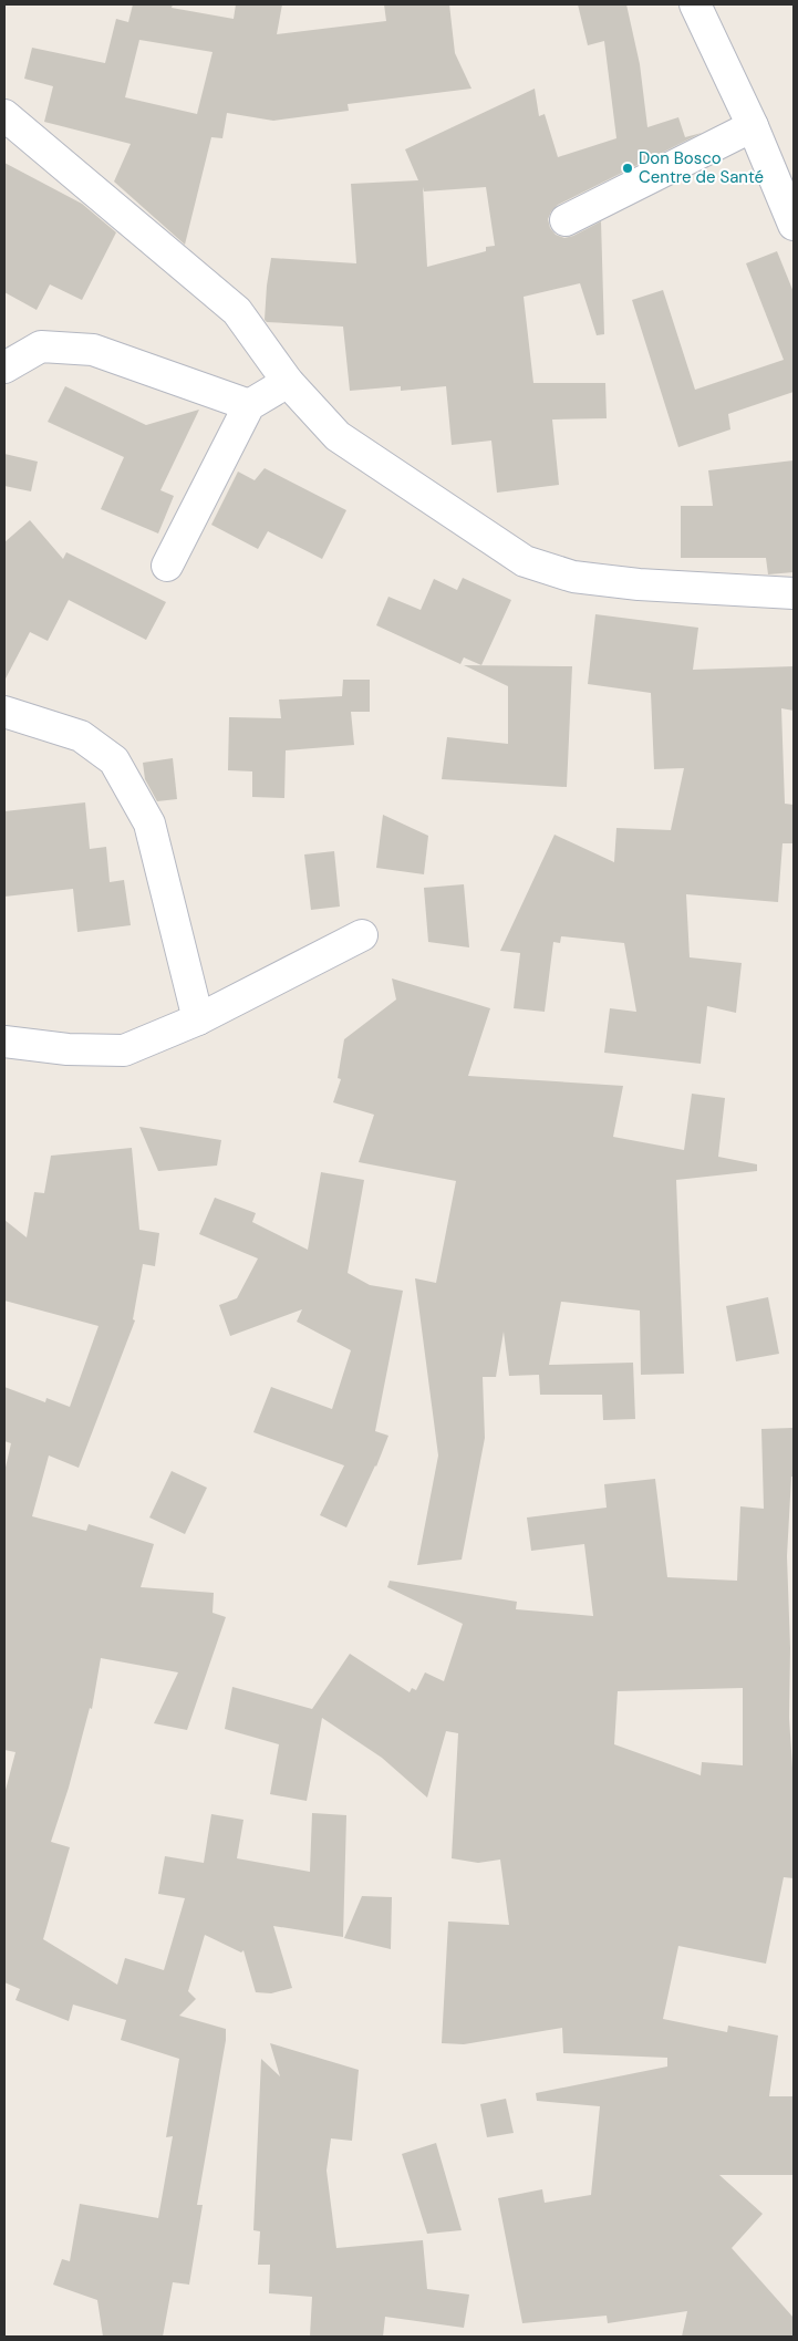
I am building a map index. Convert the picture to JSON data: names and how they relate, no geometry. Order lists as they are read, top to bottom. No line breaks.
{"places":["Don Bosco Centre de Santé"]}
